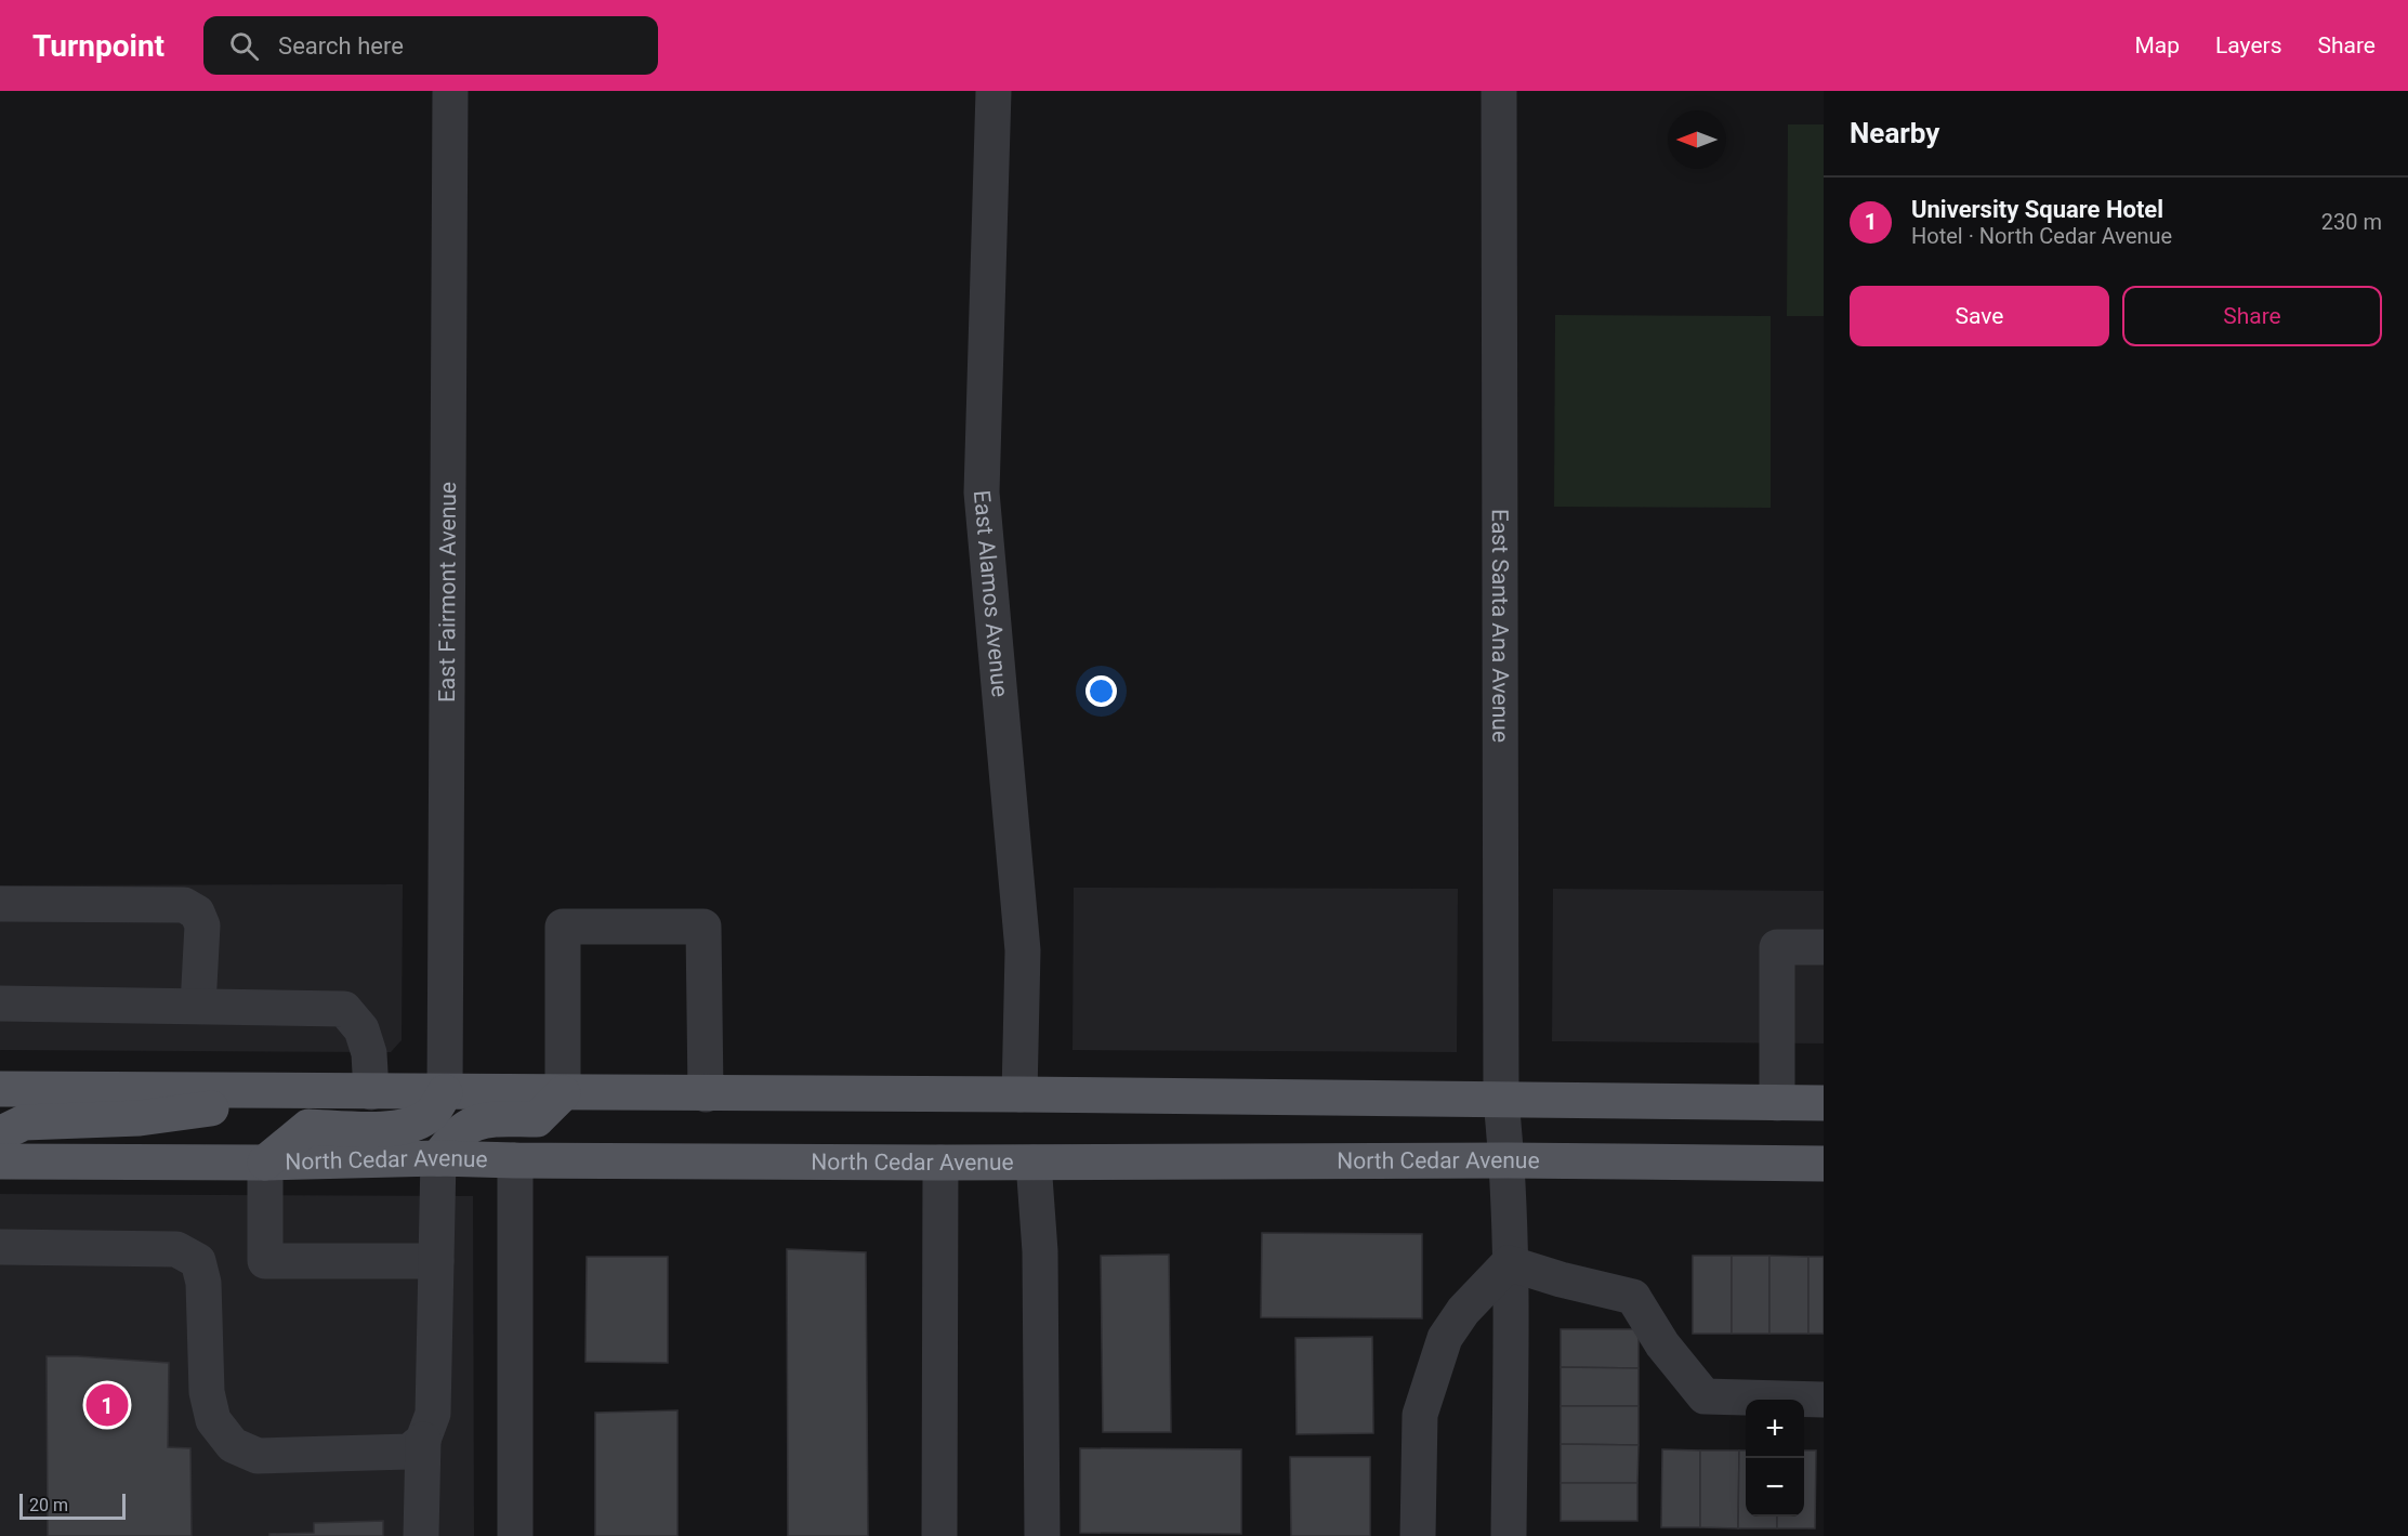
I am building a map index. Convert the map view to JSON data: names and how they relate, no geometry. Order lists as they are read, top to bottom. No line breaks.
{"streets":{"main road":["North Cedar Avenue"],"street":["East Fairmont Avenue","East Alamos Avenue","East Santa Ana Avenue"]},"crossings":[["East Santa Ana Avenue","North Cedar Avenue"]],"scale_bar":"20 m","north":"left","page":{"header":"Turnpoint","search":"Search here","nav":["Map","Layers","Share"],"heading":"Nearby","list":[{"mark":"1","name":"University Square Hotel","note":"Hotel · North Cedar Avenue","value":"230 m"}],"buttons":["Save","Share"],"pins":"1","map_buttons":["+","−"],"scale":"20 m"}}
